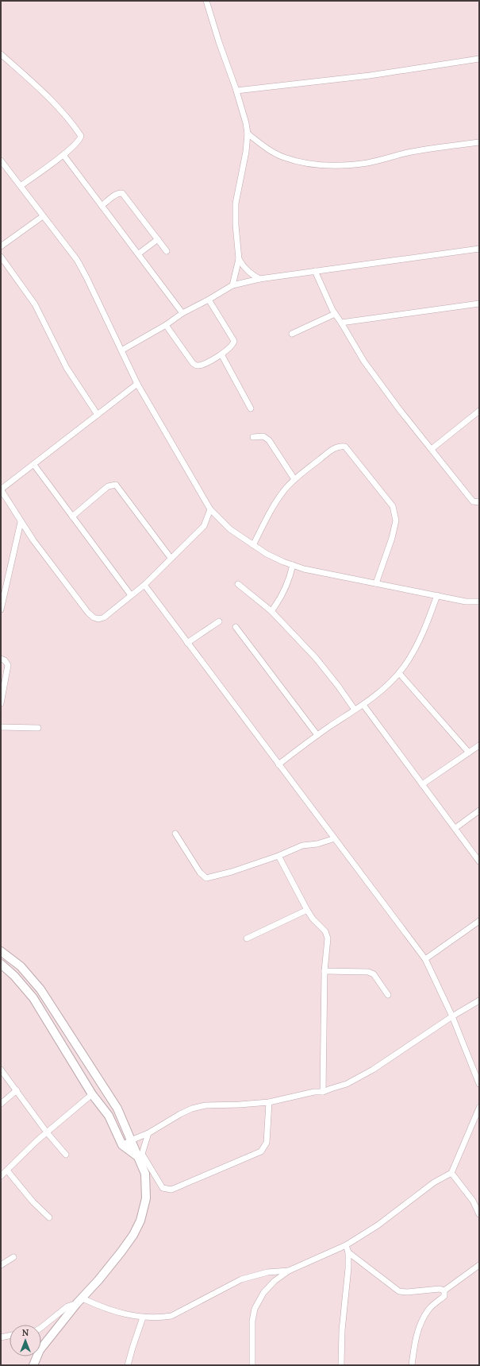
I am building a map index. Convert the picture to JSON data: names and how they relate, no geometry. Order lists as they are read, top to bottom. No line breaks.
{"north":"top"}
